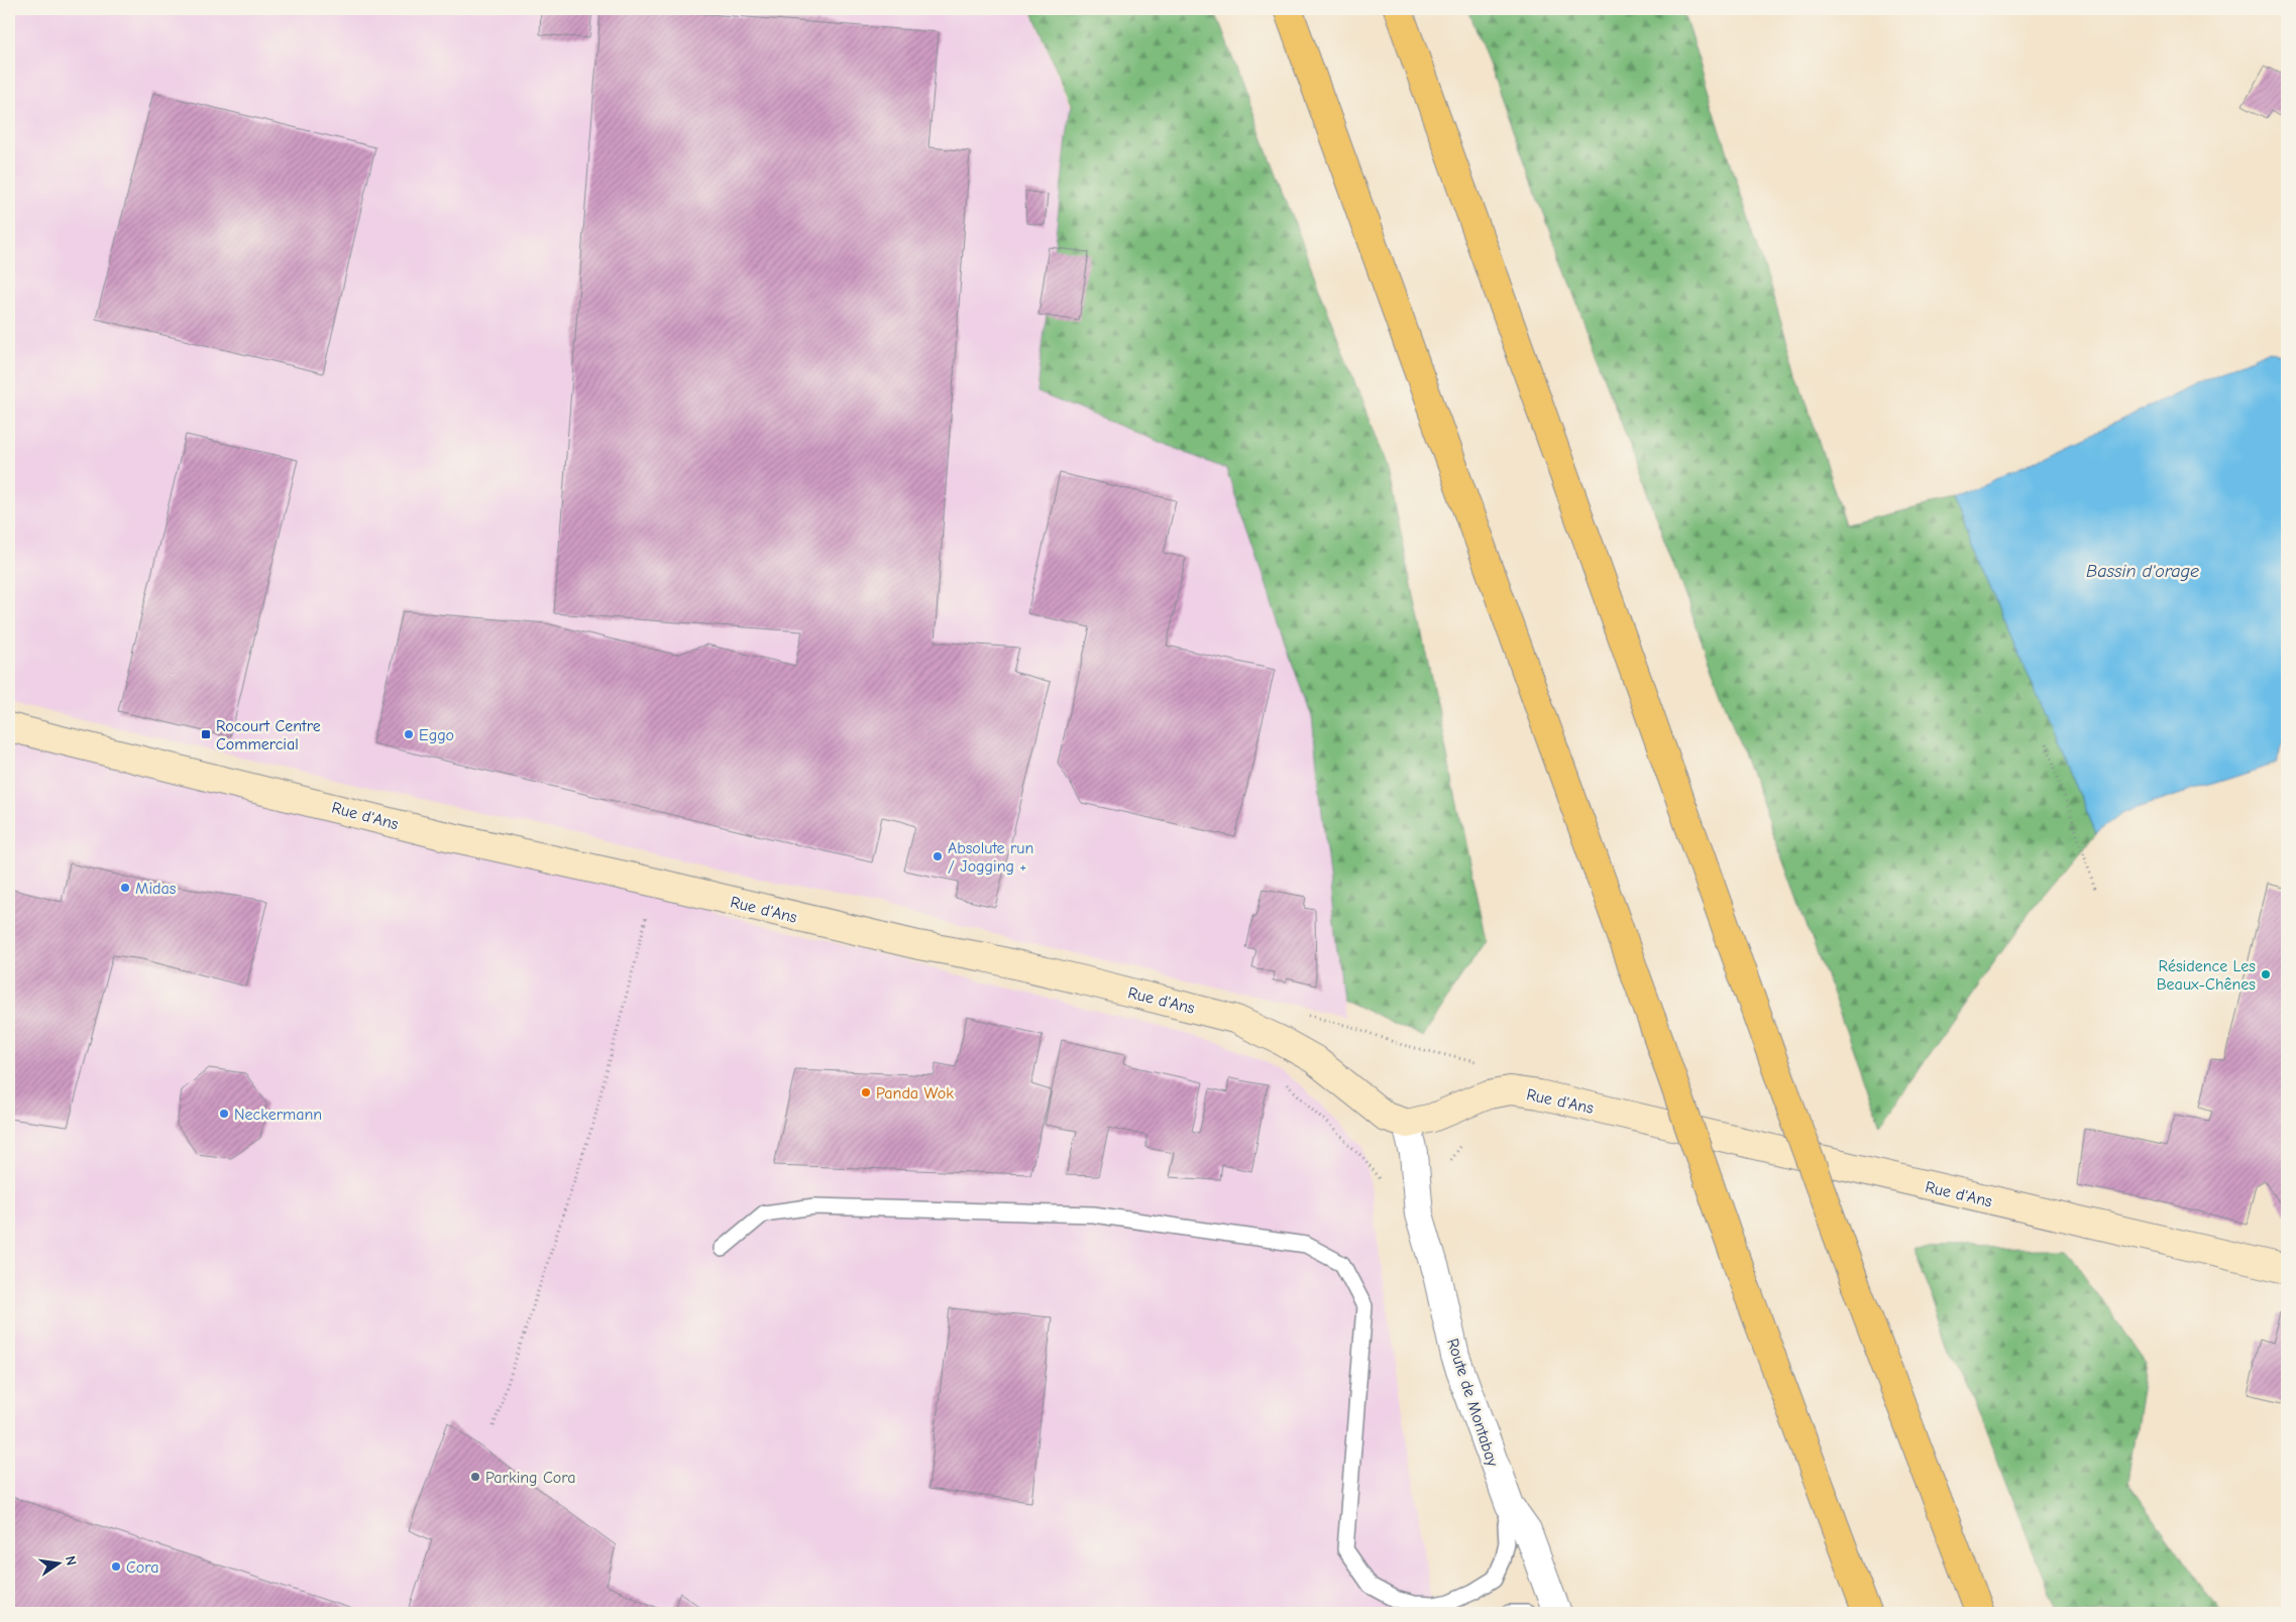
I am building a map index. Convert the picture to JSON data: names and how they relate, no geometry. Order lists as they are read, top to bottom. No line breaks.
{"streets":{"main road":["Rue d'Ans"],"street":["Route de Montabay"]},"crossings":[["Rue d'Ans","Route de Montabay"]],"water":["Bassin d'orage"],"places":{"transit":["Rocourt Centre Commercial"],"other":["Eggo","Absolute run / Jogging +","Midas","Résidence Les Beaux-Chênes","Panda Wok","Neckermann","Parking Cora","Cora"]},"north":"right"}
